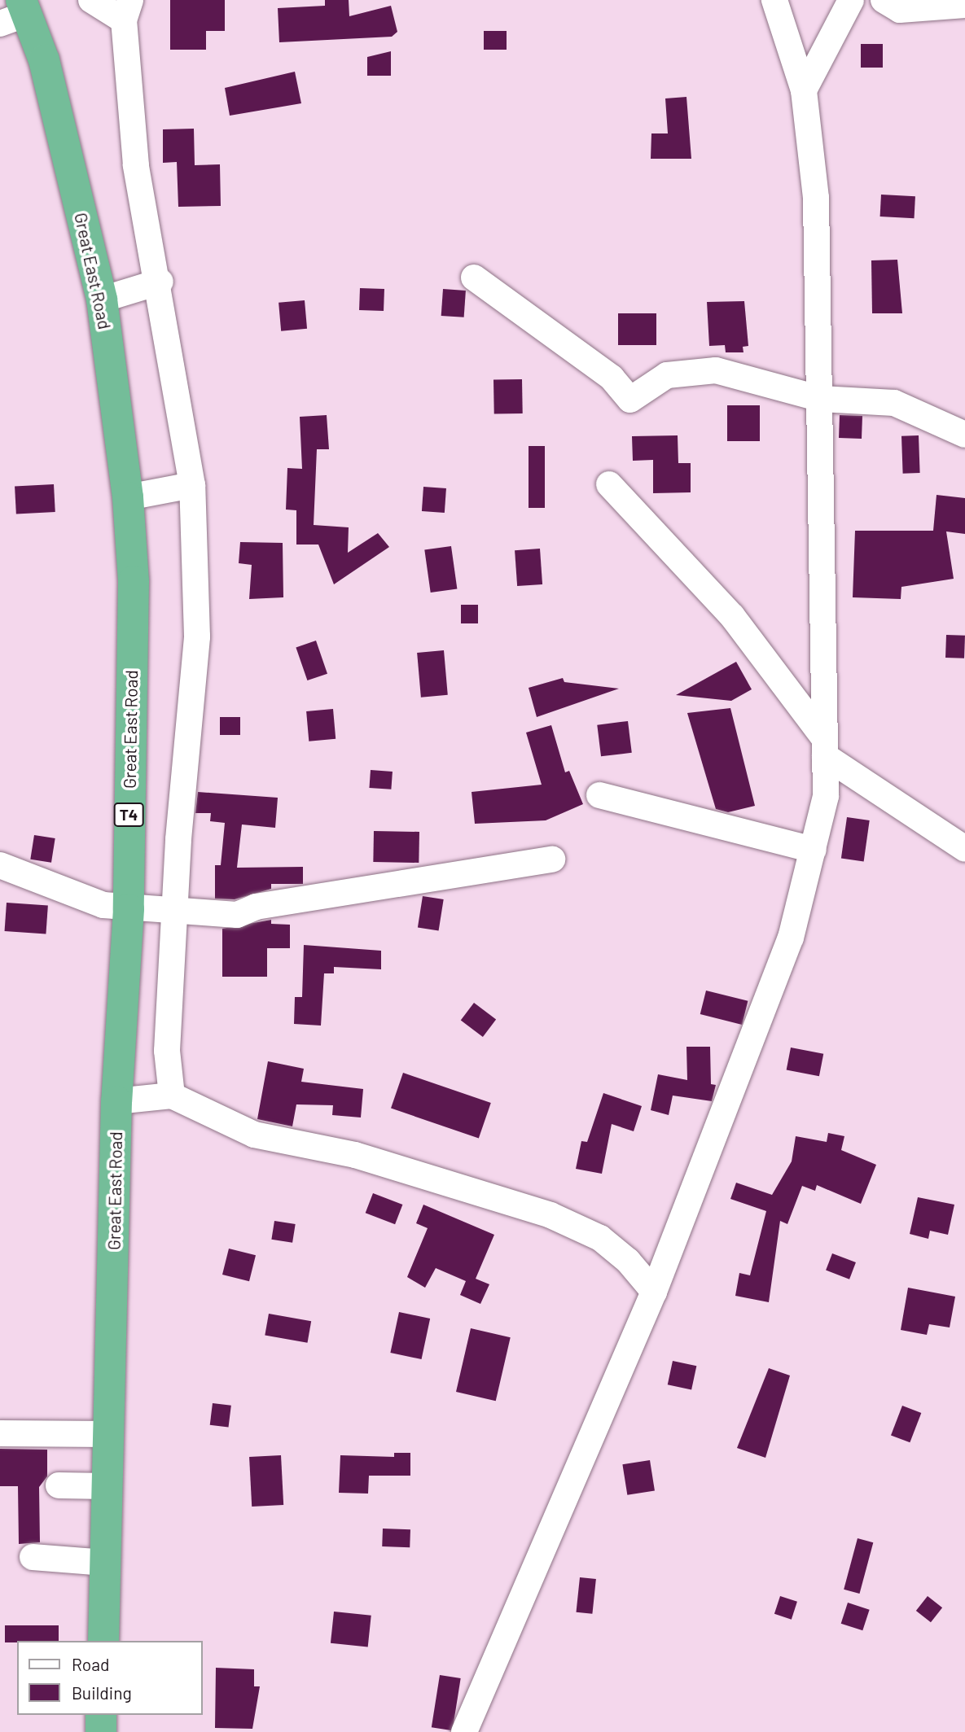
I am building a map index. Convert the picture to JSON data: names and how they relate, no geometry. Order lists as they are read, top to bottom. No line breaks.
{"streets":{"highway":["Great East Road","T4"]},"legend":["Road","Building"]}
